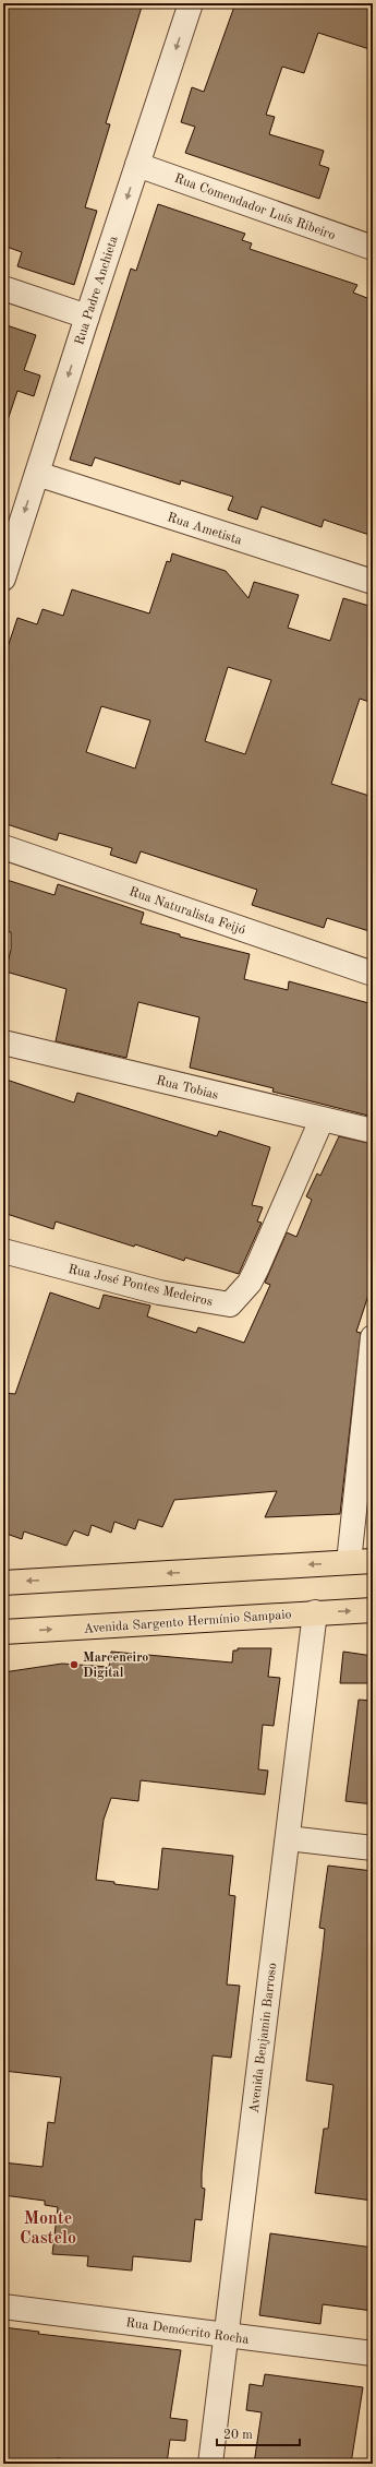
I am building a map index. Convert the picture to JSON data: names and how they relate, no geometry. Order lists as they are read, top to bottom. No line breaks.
{"streets":{"main road":["Avenida Sargento Hermínio Sampaio"],"street":["Rua Comendador Luís Ribeiro","Rua Padre Anchieta","Rua Ametista","Rua Naturalista Feijó","Rua Tobias","Rua José Pontes Medeiros","Avenida Benjamin Barroso","Rua Demócrito Rocha"]},"crossings":[["Rua Comendador Luís Ribeiro","Rua Padre Anchieta"],["Rua Padre Anchieta","Rua Ametista"],["Rua Tobias","Rua José Pontes Medeiros"],["Avenida Sargento Hermínio Sampaio","Avenida Benjamin Barroso"],["Avenida Benjamin Barroso","Rua Demócrito Rocha"]],"one_way":["Rua Padre Anchieta"],"districts":["Monte Castelo"],"places":["Marceneiro Digital"],"scale_bar":"20 m"}
